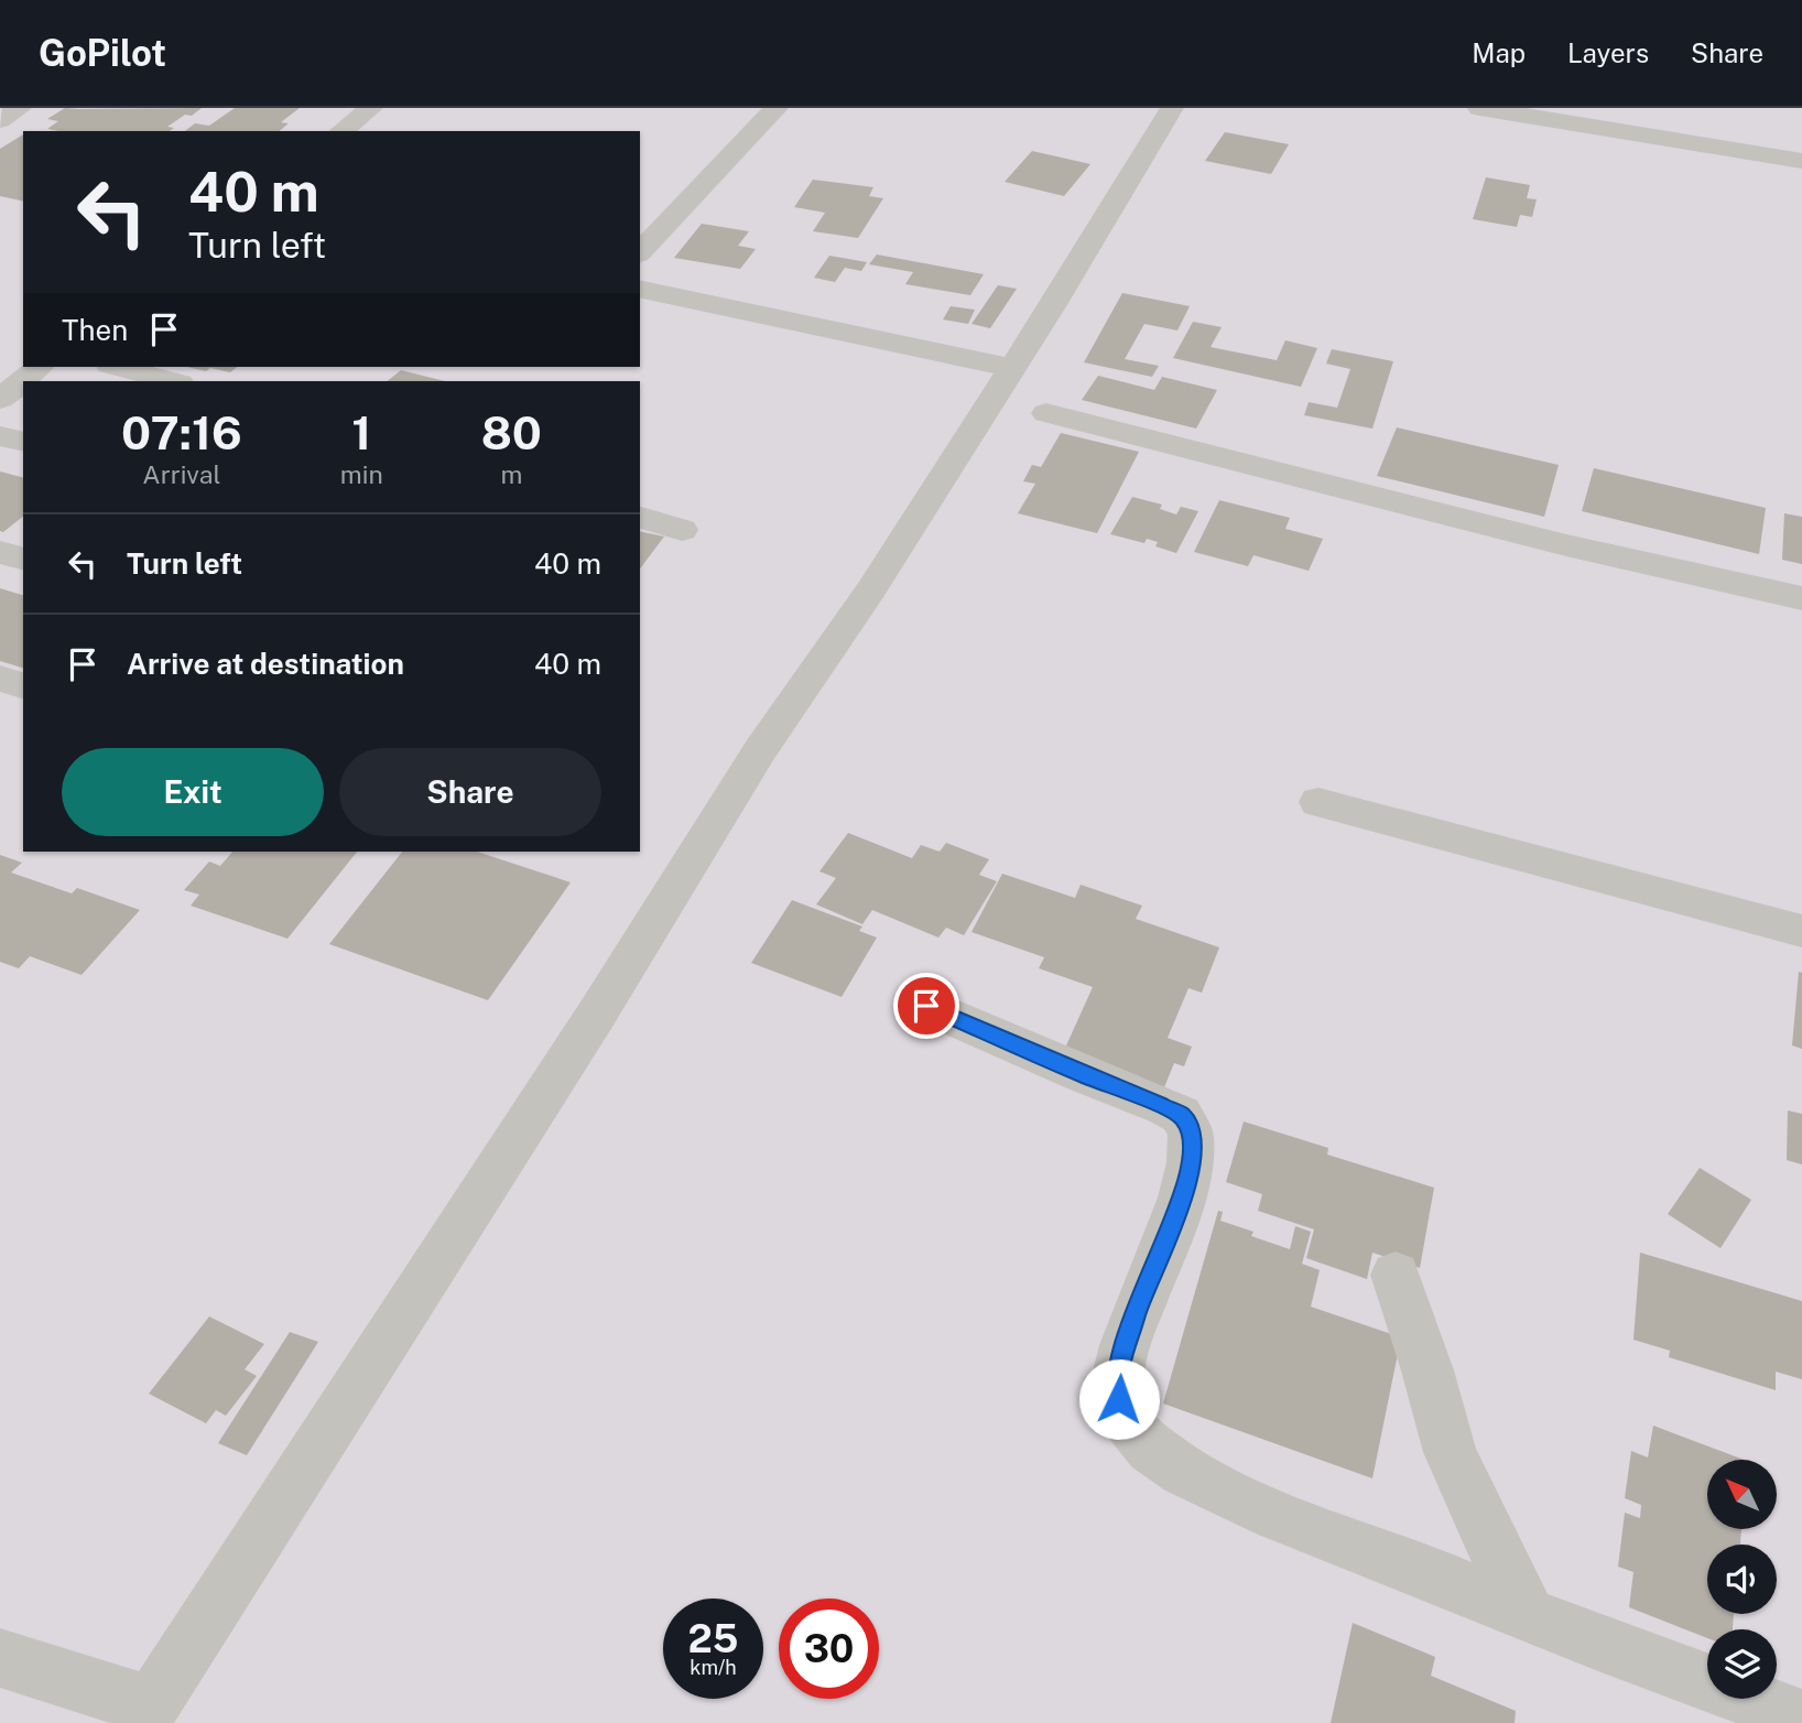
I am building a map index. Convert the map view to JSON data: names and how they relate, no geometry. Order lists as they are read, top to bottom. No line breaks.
{"north":"top left","page":{"header":"GoPilot","nav":["Map","Layers","Share"],"turn":["40 m","Turn left"],"then":"Then","eta":["07:16","Arrival","1","min","80","m"],"list":[{"name":"Turn left","value":"40 m"},{"name":"Arrive at destination","value":"40 m"}],"buttons":["Exit","Share"],"speed":"25 km/h","limit":"30"}}
